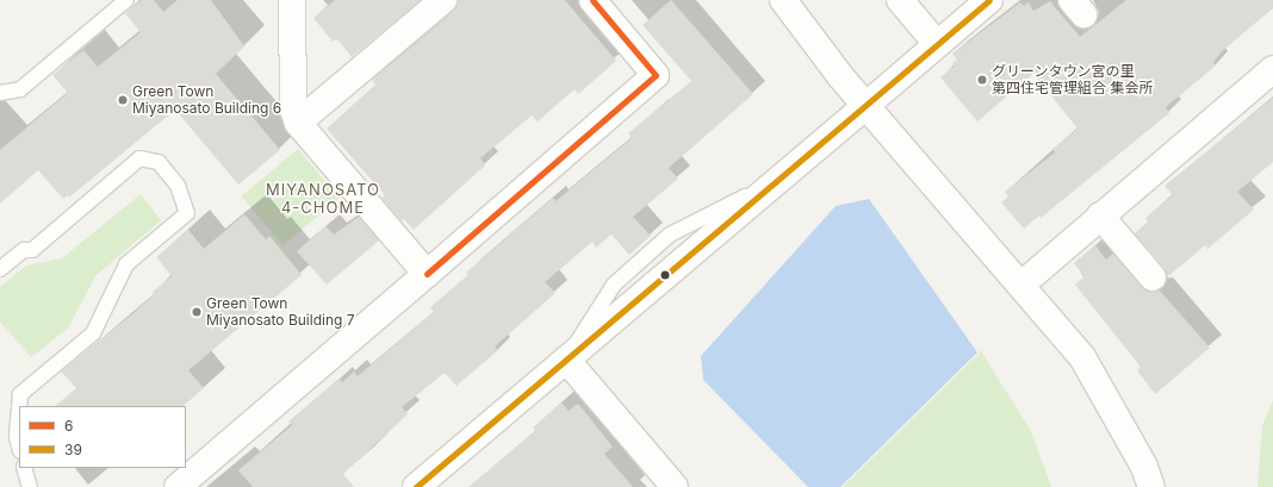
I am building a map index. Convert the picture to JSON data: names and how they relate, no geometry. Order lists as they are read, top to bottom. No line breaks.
{"districts":["MIYANOSATO 4-CHOME"],"places":["グリーンタウン宮の里 第四住宅管理組合 集会所","Green Town Miyanosato Building 6","Green Town Miyanosato Building 7"],"lines":["transit line 6","transit line 39"],"legend":["6","39"]}
